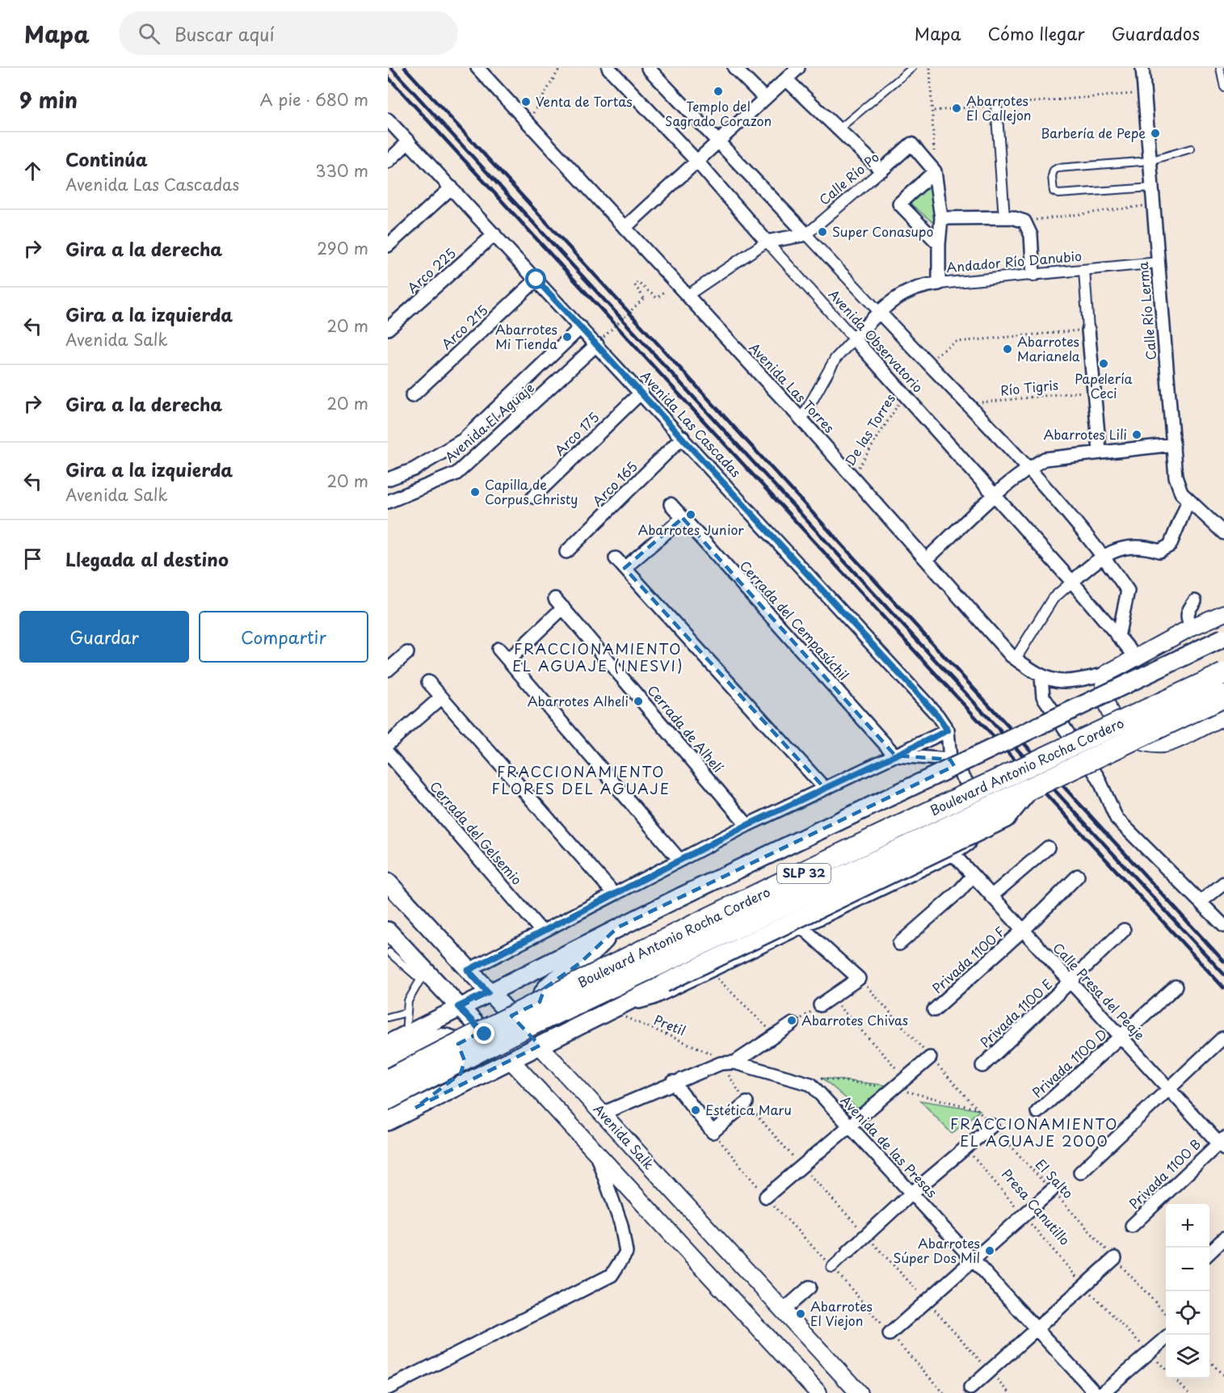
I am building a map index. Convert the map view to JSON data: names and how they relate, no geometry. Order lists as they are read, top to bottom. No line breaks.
{"streets":{"highway":["Boulevard Antonio Rocha Cordero","SLP 32"],"main road":["Avenida Salk"],"street":["Calle Río Po","Andador Río Danubio","Arco 225","Calle Río Lerma","Arco 215","Avenida Observatorio","Avenida Las Torres","Avenida El Aguaje","Avenida Las Cascadas","Arco 175","Arco 165","Cerrada del Cempasúchil","Cerrada de Alhelí","Cerrada del Gelsemio","Privada 1100 F","Calle Presa del Peaje","Privada 1100 E","Privada 1100 D","Avenida de las Presas","Privada 1100 B"],"path":["Río Tigris","De las Torres","Pretil","El Salto","Presa Canutillo"]},"crossings":[["Calle Río Po","Avenida Observatorio"],["Andador Río Danubio","Calle Río Lerma"],["Andador Río Danubio","Avenida Observatorio"],["Arco 225","Avenida Las Cascadas"],["Arco 215","Avenida Las Cascadas"],["Avenida Observatorio","Río Tigris"],["Avenida Observatorio","De las Torres"],["Avenida Las Torres","De las Torres"],["Avenida El Aguaje","Avenida Las Cascadas"],["Avenida Las Cascadas","Arco 175"],["Avenida Las Cascadas","Arco 165"],["Privada 1100 F","Calle Presa del Peaje"],["Calle Presa del Peaje","Privada 1100 E"],["Calle Presa del Peaje","Privada 1100 D"],["Calle Presa del Peaje","Privada 1100 B"],["Pretil","Avenida de las Presas"],["Avenida Salk","Avenida de las Presas"]],"districts":["FRACCIONAMIENTO EL AGUAJE (INESVI)","FRACCIONAMIENTO FLORES DEL AGUAJE","FRACCIONAMIENTO EL AGUAJE 2000"],"places":["Templo del Sagrado Corazon","Venta de Tortas","Abarrotes El Callejon","Barbería de Pepe","Super Conasupo","Abarrotes Mi Tienda","Abarrotes Marianela","Papelería Ceci","Abarrotes Lili","Capilla de Corpus Christy","Abarrotes Junior","Abarrotes Alheli","Abarrotes Chivas","Estética Maru","Abarrotes Súper Dos Mil","Abarrotes El Viejon"],"page":{"header":"Mapa","search":"Buscar aquí","nav":["Mapa","Cómo llegar","Guardados"],"heading":["9 min","A pie · 680 m"],"list":[["Continúa","Avenida Las Cascadas","330 m"],["Gira a la derecha","290 m"],["Gira a la izquierda","Avenida Salk","20 m"],["Gira a la derecha","20 m"],["Gira a la izquierda","Avenida Salk","20 m"],"Llegada al destino"],"buttons":["Guardar","Compartir"],"map_buttons":["+","−"]}}
